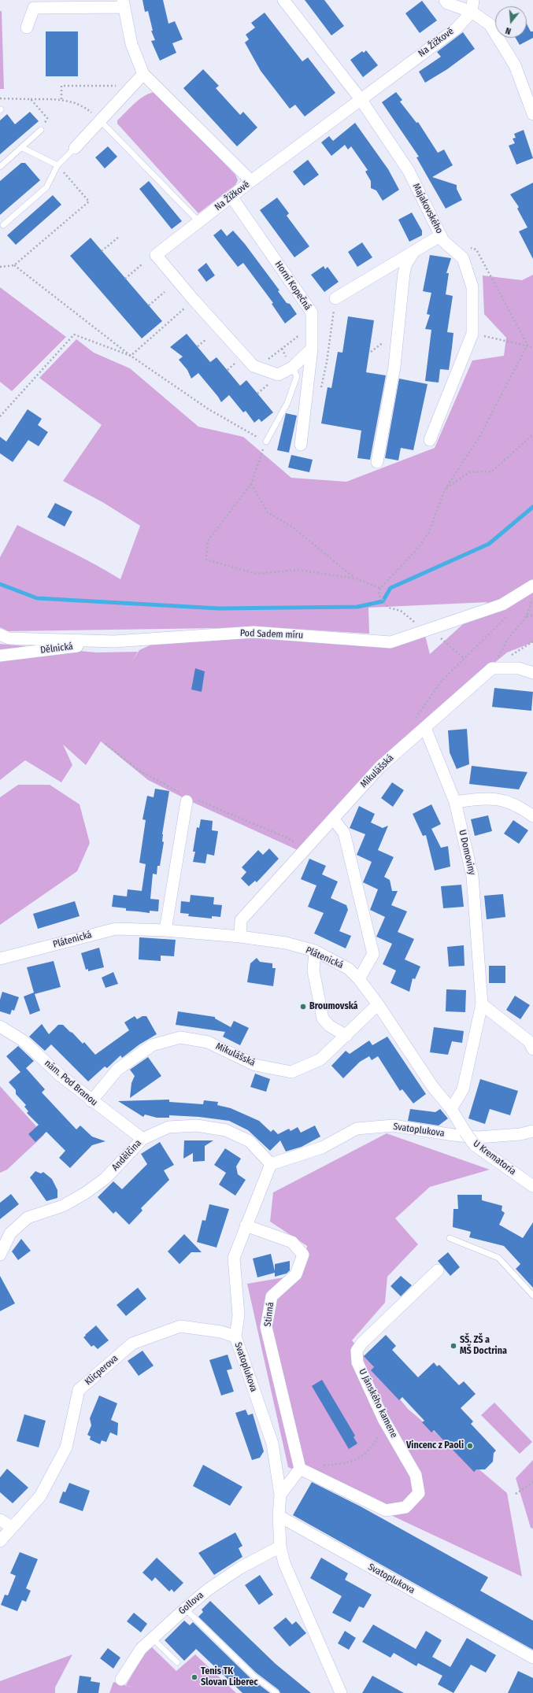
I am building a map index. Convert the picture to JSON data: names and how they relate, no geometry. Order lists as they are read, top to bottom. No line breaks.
{"streets":{"street":["Na Žižkově","Majakovského","Horní Kopečná","Pod Sadem míru","Dělnická","Mikulášská","U Domoviny","Plátenická","nám. Pod Branou","Svatoplukova","Andělčina","U Krematoria","Stinná","Klicperova","U Jánského kamene","Gollova"]},"crossings":[["Na Žižkově","Majakovského"],["Na Žižkově","Horní Kopečná"],["Pod Sadem míru","Dělnická"],["Mikulášská","U Domoviny"],["Mikulášská","Plátenická"],["Mikulášská","nám. Pod Branou"],["U Domoviny","Plátenická"],["U Domoviny","U Krematoria"],["Plátenická","U Krematoria"],["nám. Pod Branou","Andělčina"],["Svatoplukova","Andělčina"],["Svatoplukova","Stinná"],["Svatoplukova","Klicperova"],["Stinná","U Jánského kamene"]],"places":["Broumovská","SŠ, ZŠ a MŠ Doctrina","Vincenc z Paoli","Tenis TK Slovan Liberec"],"north":"bottom"}
